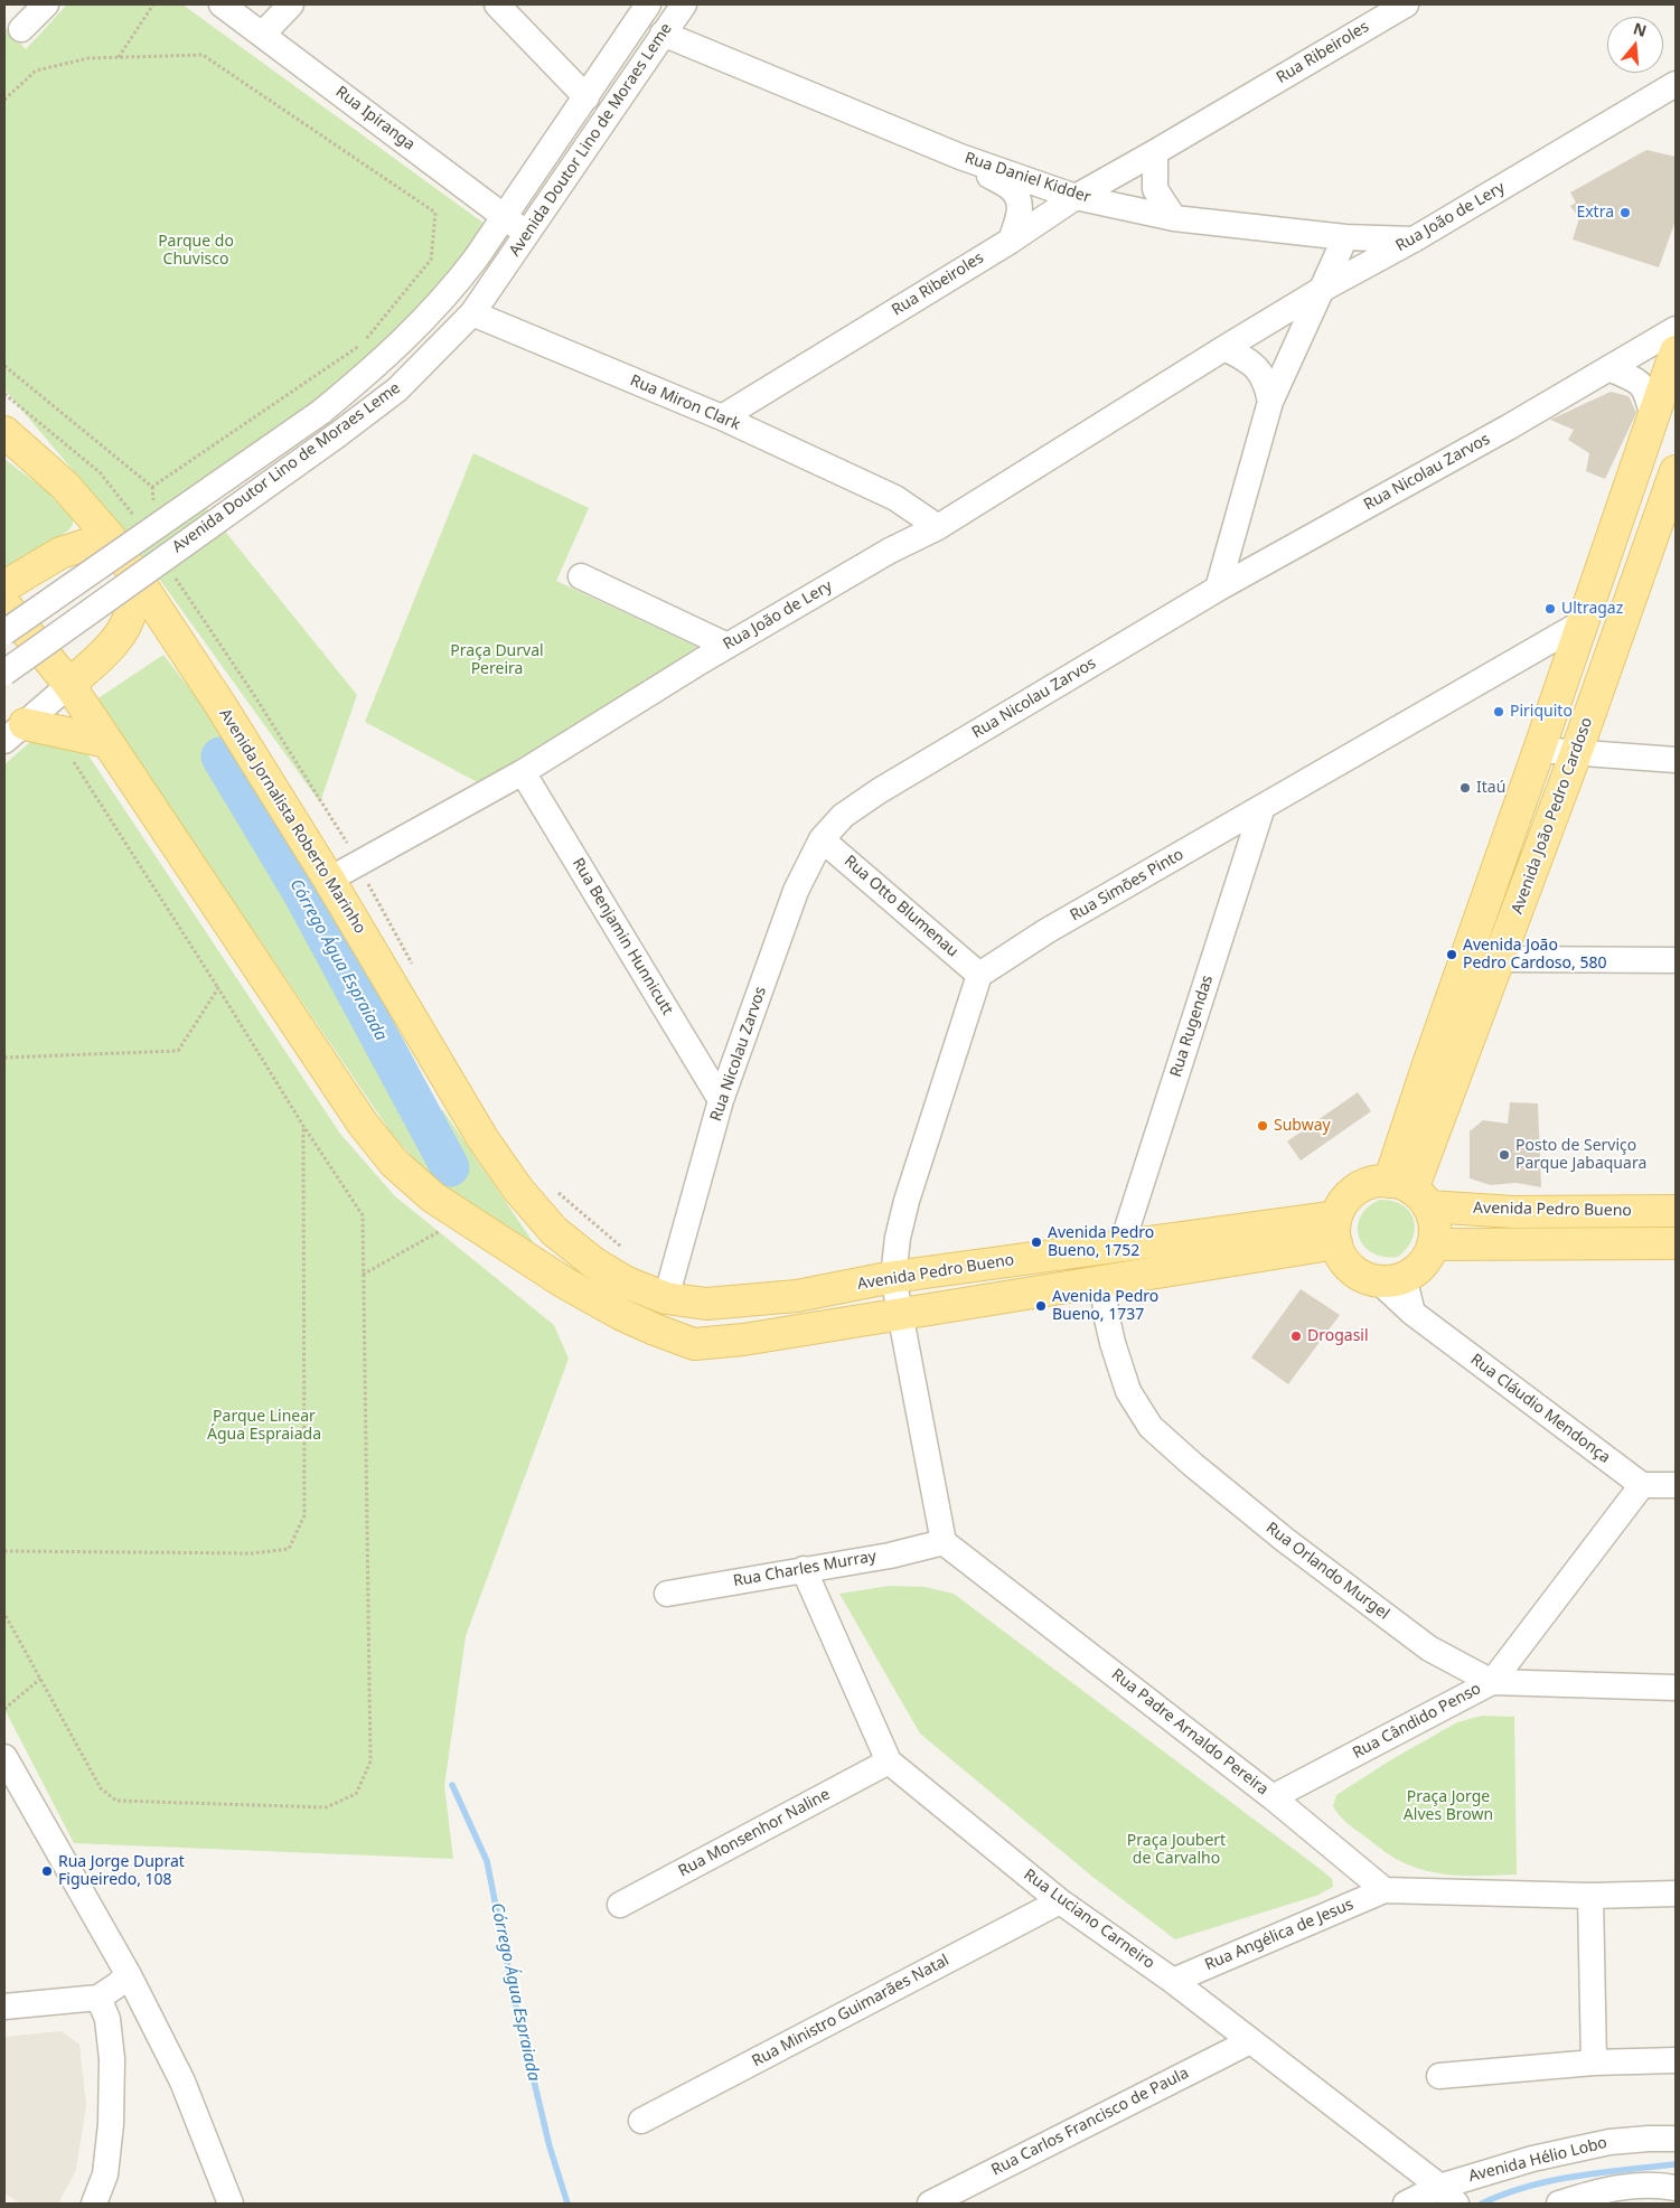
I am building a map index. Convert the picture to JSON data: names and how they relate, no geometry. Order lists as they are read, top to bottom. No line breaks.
{"streets":{"main road":["Avenida João Pedro Cardoso","Avenida Jornalista Roberto Marinho","Avenida Pedro Bueno"],"street":["Rua Ribeiroles","Rua Ipiranga","Avenida Doutor Lino de Moraes Leme","Rua Daniel Kidder","Rua João de Lery","Rua Miron Clark","Rua Nicolau Zarvos","Rua Simões Pinto","Rua Otto Blumenau","Rua Benjamin Hunnicutt","Rua Rugendas","Rua Cláudio Mendonça","Rua Charles Murray","Rua Orlando Murgel","Rua Cândido Penso","Rua Padre Arnaldo Pereira","Rua Monsenhor Naline","Rua Luciano Carneiro","Rua Angélica de Jesus","Rua Ministro Guimarães Natal","Rua Carlos Francisco de Paula","Avenida Hélio Lobo"]},"crossings":[["Rua Ribeiroles","Rua Daniel Kidder"],["Rua Ribeiroles","Rua Miron Clark"],["Rua Ipiranga","Avenida Doutor Lino de Moraes Leme"],["Avenida Doutor Lino de Moraes Leme","Rua Daniel Kidder"],["Avenida Doutor Lino de Moraes Leme","Rua Miron Clark"],["Rua Daniel Kidder","Rua João de Lery"],["Rua João de Lery","Rua Miron Clark"],["Rua João de Lery","Avenida Jornalista Roberto Marinho"],["Rua João de Lery","Rua Benjamin Hunnicutt"],["Rua Nicolau Zarvos","Rua Otto Blumenau"],["Rua Nicolau Zarvos","Rua Benjamin Hunnicutt"],["Rua Nicolau Zarvos","Avenida Pedro Bueno"],["Avenida João Pedro Cardoso","Avenida Pedro Bueno"],["Avenida João Pedro Cardoso","Rua Cláudio Mendonça"],["Avenida Jornalista Roberto Marinho","Avenida Pedro Bueno"],["Rua Simões Pinto","Rua Otto Blumenau"],["Rua Simões Pinto","Rua Rugendas"],["Rua Rugendas","Avenida Pedro Bueno"],["Avenida Pedro Bueno","Rua Cláudio Mendonça"],["Rua Cláudio Mendonça","Rua Cândido Penso"],["Rua Charles Murray","Rua Padre Arnaldo Pereira"],["Rua Charles Murray","Rua Luciano Carneiro"],["Rua Orlando Murgel","Rua Cândido Penso"],["Rua Cândido Penso","Rua Padre Arnaldo Pereira"],["Rua Padre Arnaldo Pereira","Rua Angélica de Jesus"],["Rua Monsenhor Naline","Rua Luciano Carneiro"],["Rua Luciano Carneiro","Rua Angélica de Jesus"],["Rua Luciano Carneiro","Rua Ministro Guimarães Natal"],["Rua Luciano Carneiro","Rua Carlos Francisco de Paula"],["Rua Luciano Carneiro","Avenida Hélio Lobo"]],"water":["Córrego Água Espraiada"],"parks":["Parque do Chuvisco","Praça Durval Pereira","Parque Linear Água Espraiada","Praça Jorge Alves Brown","Praça Joubert de Carvalho"],"places":["Extra","Ultragaz","Piriquito","Itaú","Avenida João Pedro Cardoso, 580","Subway","Posto de Serviço Parque Jabaquara","Avenida Pedro Bueno, 1752","Avenida Pedro Bueno, 1737","Drogasil","Rua Jorge Duprat Figueiredo, 108"],"north":"top"}
